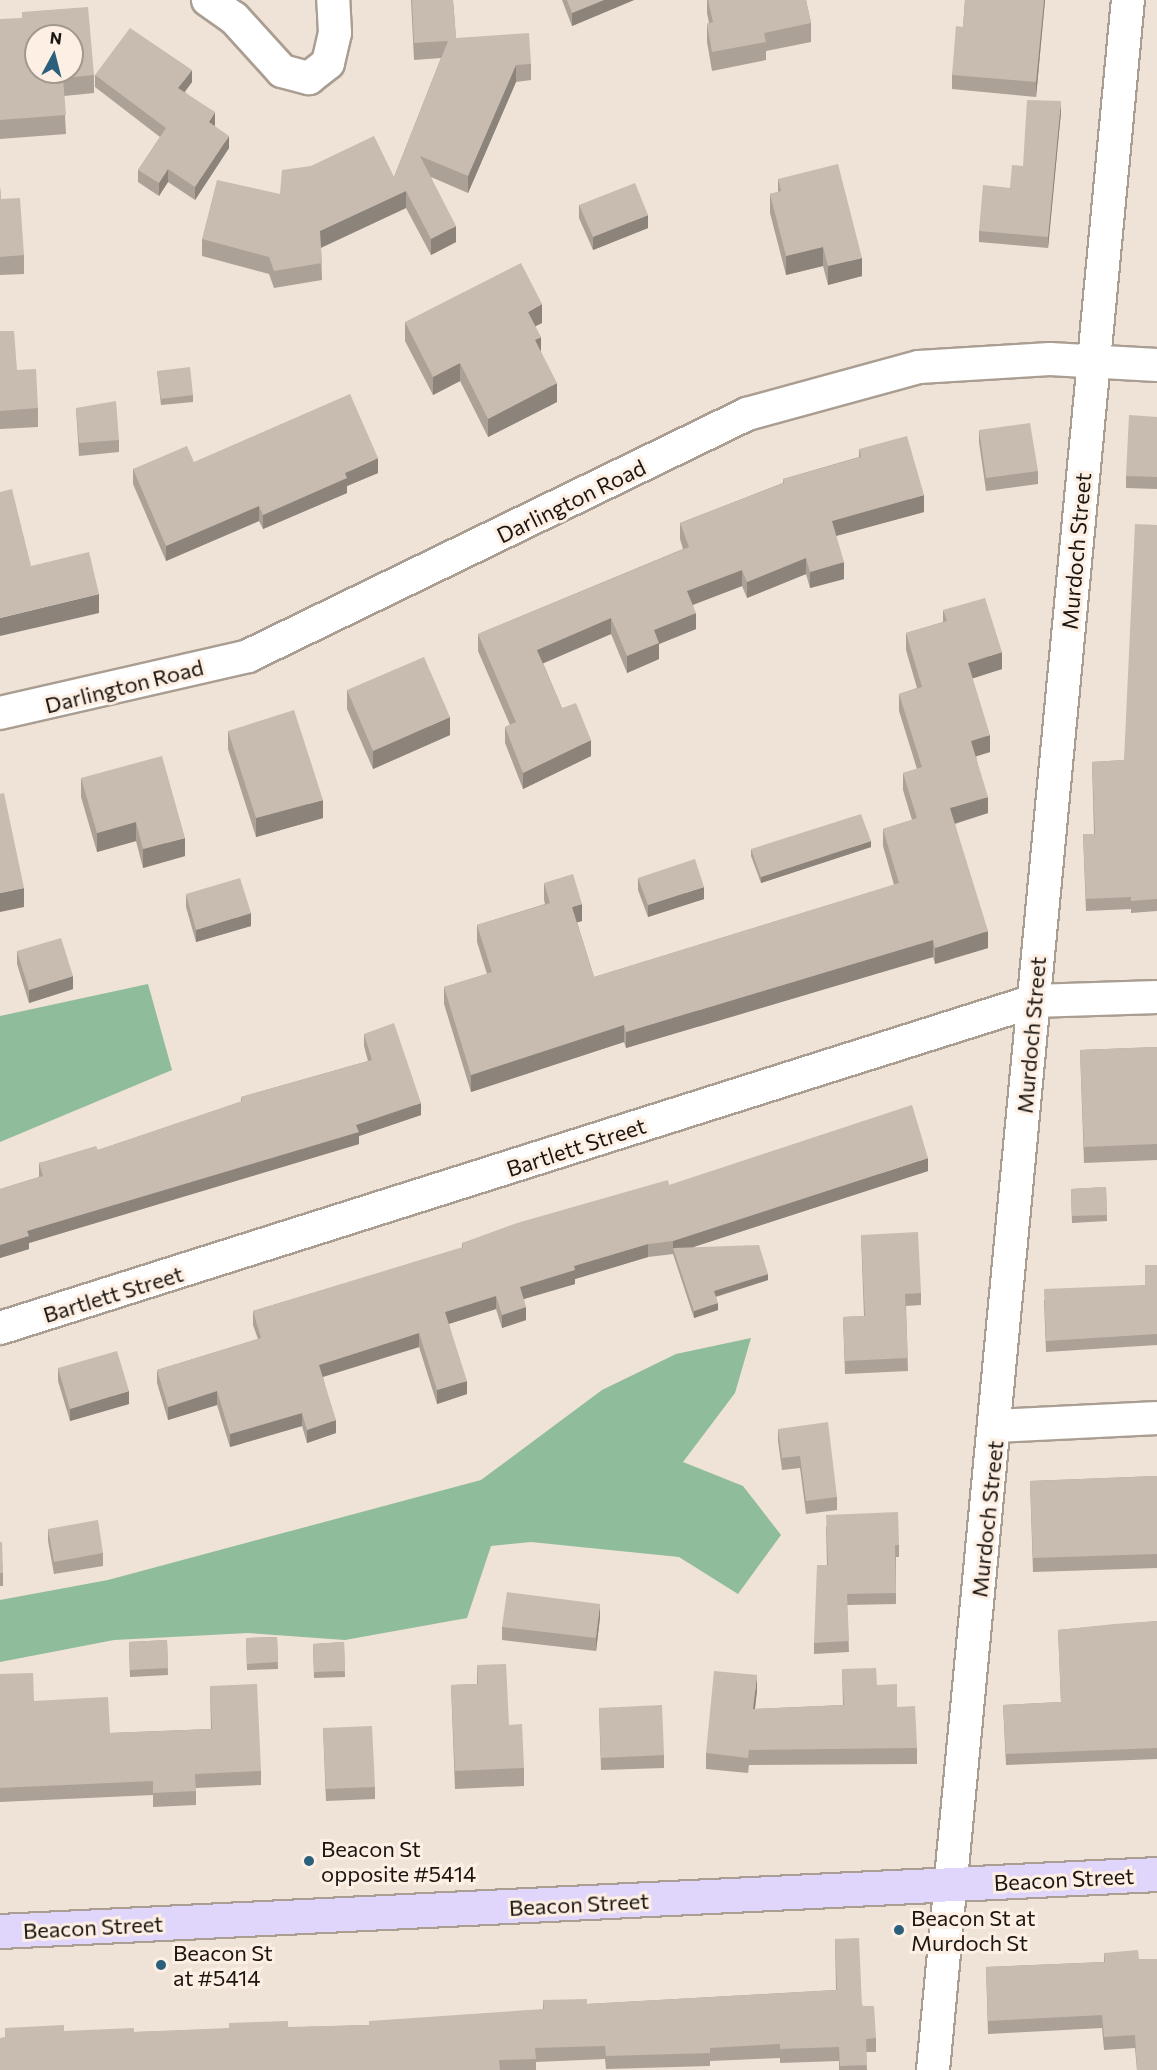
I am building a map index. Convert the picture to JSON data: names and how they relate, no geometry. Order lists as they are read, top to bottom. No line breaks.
{"streets":{"main road":["Beacon Street"],"street":["Darlington Road","Murdoch Street","Bartlett Street"]},"crossings":[["Darlington Road","Murdoch Street"],["Murdoch Street","Bartlett Street"],["Murdoch Street","Beacon Street"]],"places":["Beacon St opposite #5414","Beacon St at Murdoch St","Beacon St at #5414"],"north":"top"}
